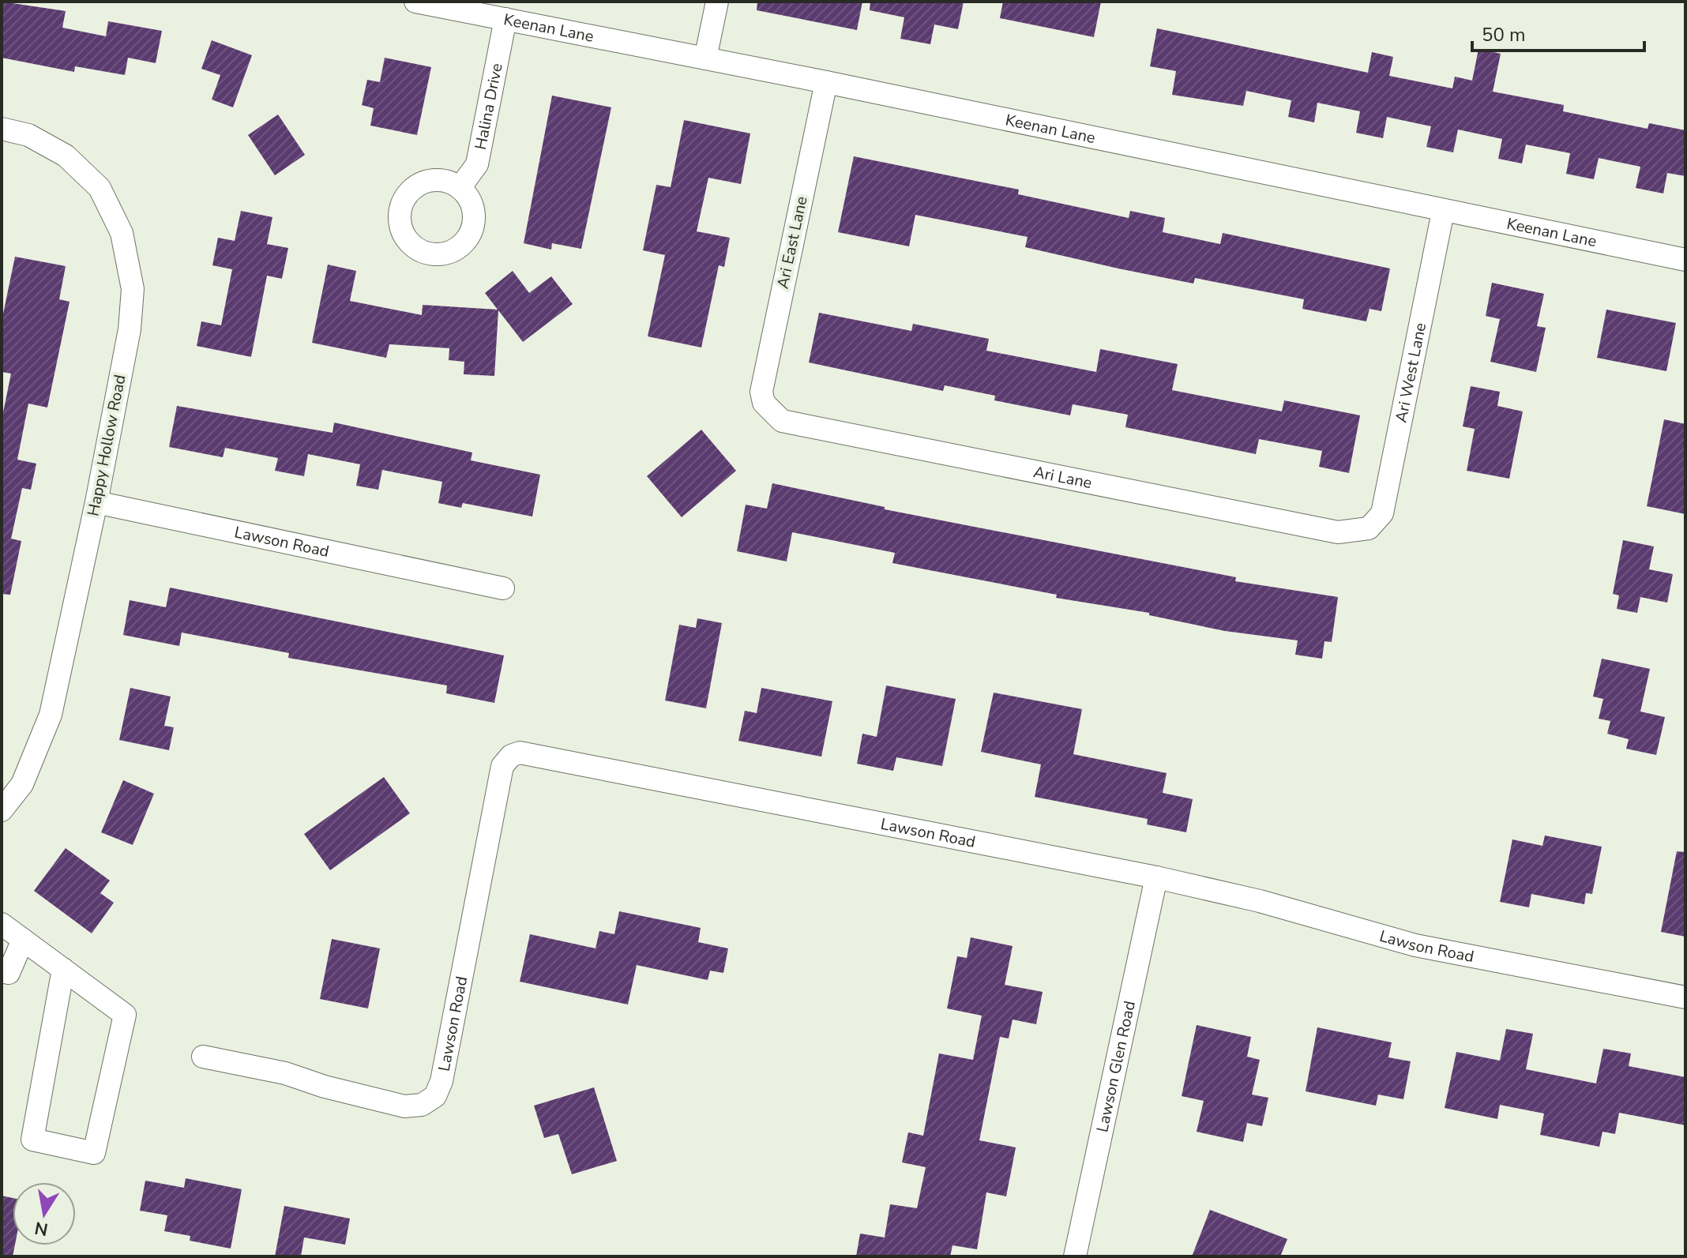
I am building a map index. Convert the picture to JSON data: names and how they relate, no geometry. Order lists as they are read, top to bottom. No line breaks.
{"streets":{"street":["Keenan Lane","Halina Drive","Ari East Lane","Ari West Lane","Happy Hollow Road","Ari Lane","Lawson Road","Lawson Glen Road"]},"crossings":[["Keenan Lane","Halina Drive"],["Keenan Lane","Ari East Lane"],["Keenan Lane","Ari West Lane"],["Ari East Lane","Ari Lane"],["Ari West Lane","Ari Lane"],["Happy Hollow Road","Lawson Road"],["Lawson Road","Lawson Glen Road"]],"scale_bar":"50 m","north":"bottom"}
